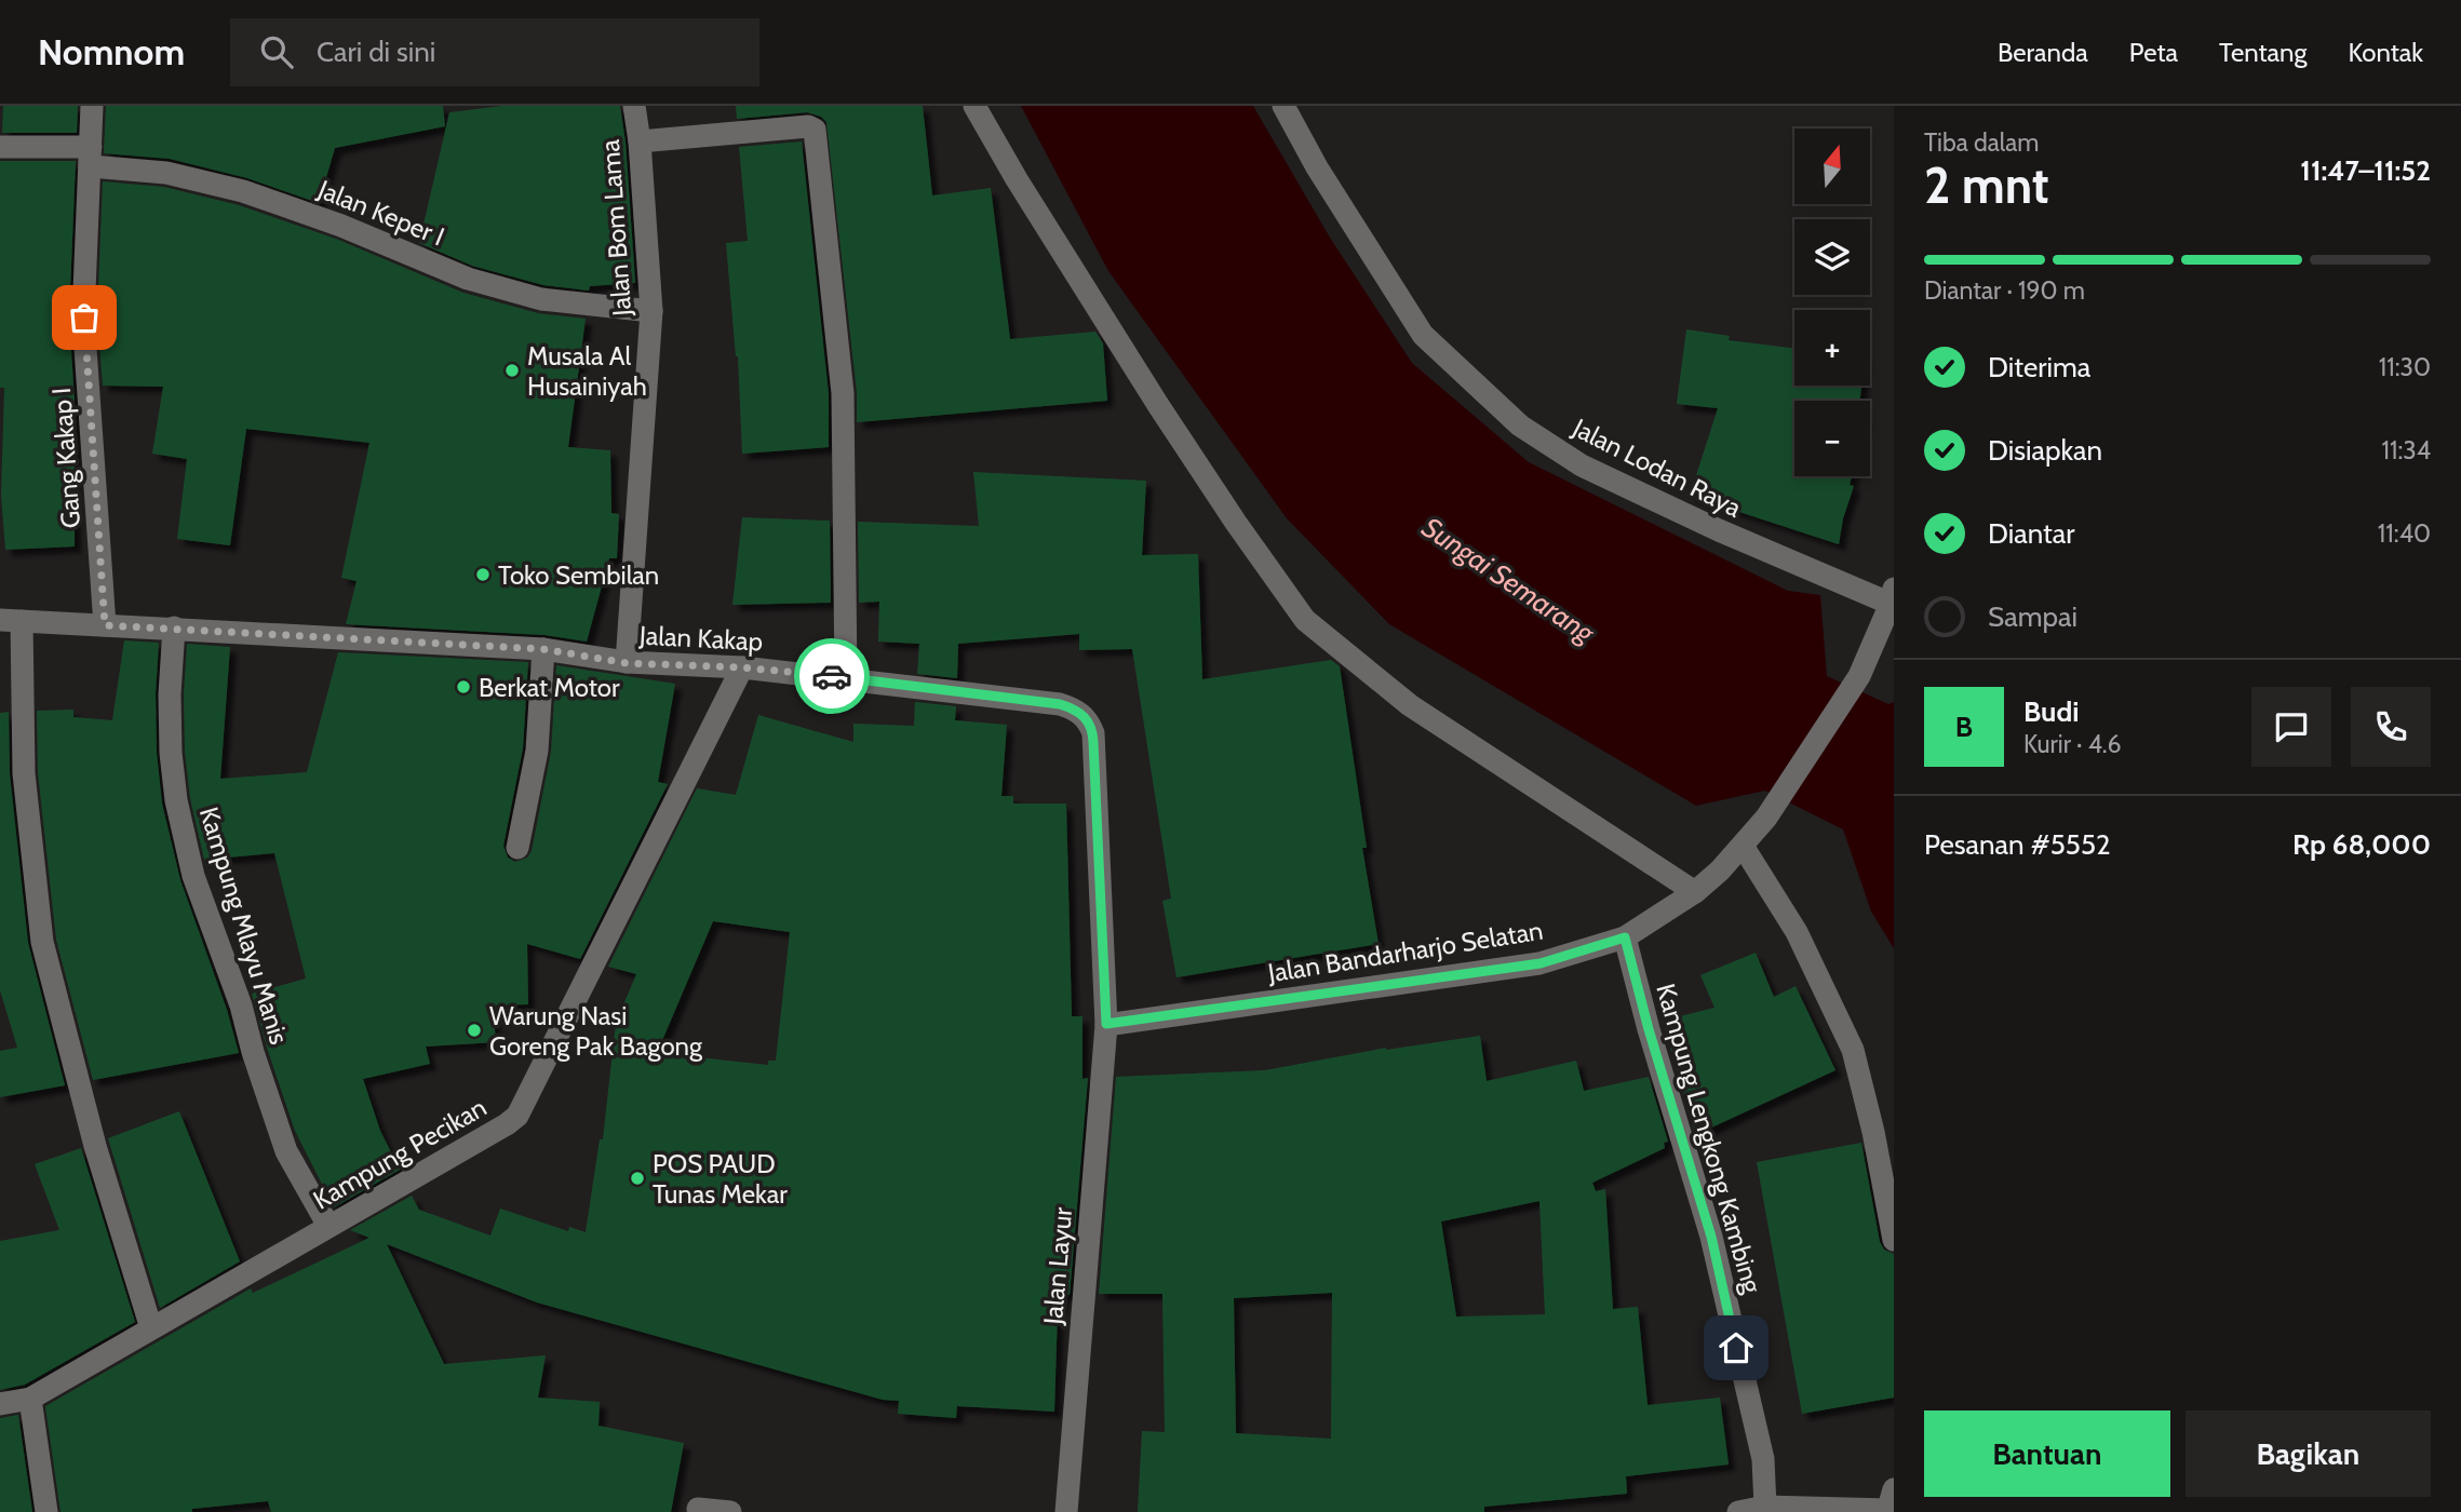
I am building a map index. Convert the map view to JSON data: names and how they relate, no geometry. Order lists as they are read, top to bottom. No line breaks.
{"streets":{"street":["Jalan Keper I","Jalan Bom Lama","Gang Kakap I","Jalan Lodan Raya","Jalan Kakap","Kampung Mlayu Manis","Jalan Bandarharjo Selatan","Kampung Lengkong Kambing","Kampung Pecikan","Jalan Layur"]},"crossings":[["Jalan Keper I","Jalan Bom Lama"],["Jalan Keper I","Gang Kakap I"],["Jalan Bom Lama","Jalan Kakap"],["Gang Kakap I","Jalan Kakap"],["Jalan Lodan Raya","Jalan Bandarharjo Selatan"],["Jalan Kakap","Kampung Mlayu Manis"],["Jalan Kakap","Jalan Bandarharjo Selatan"],["Jalan Kakap","Kampung Pecikan"],["Jalan Kakap","Jalan Layur"],["Kampung Mlayu Manis","Kampung Pecikan"],["Jalan Bandarharjo Selatan","Kampung Lengkong Kambing"],["Jalan Bandarharjo Selatan","Jalan Layur"]],"water":["Sungai Semarang"],"places":["Musala Al Husainiyah","Toko Sembilan","Berkat Motor","Warung Nasi Goreng Pak Bagong","POS PAUD Tunas Mekar"],"north":"top","page":{"header":"Nomnom","search":"Cari di sini","nav":["Beranda","Peta","Tentang","Kontak"],"heading":["2 mnt","Tiba dalam","11:47–11:52"],"panel":["Budi","Kurir · 4.6","Pesanan #5552","Rp 68,000"],"map_buttons":["+","−"],"bar":"Diantar · 190 m","list":[["Diterima","11:30"],["Disiapkan","11:34"],["Diantar","11:40"],"Sampai"],"round":"B","buttons":["Bantuan","Bagikan"]}}
